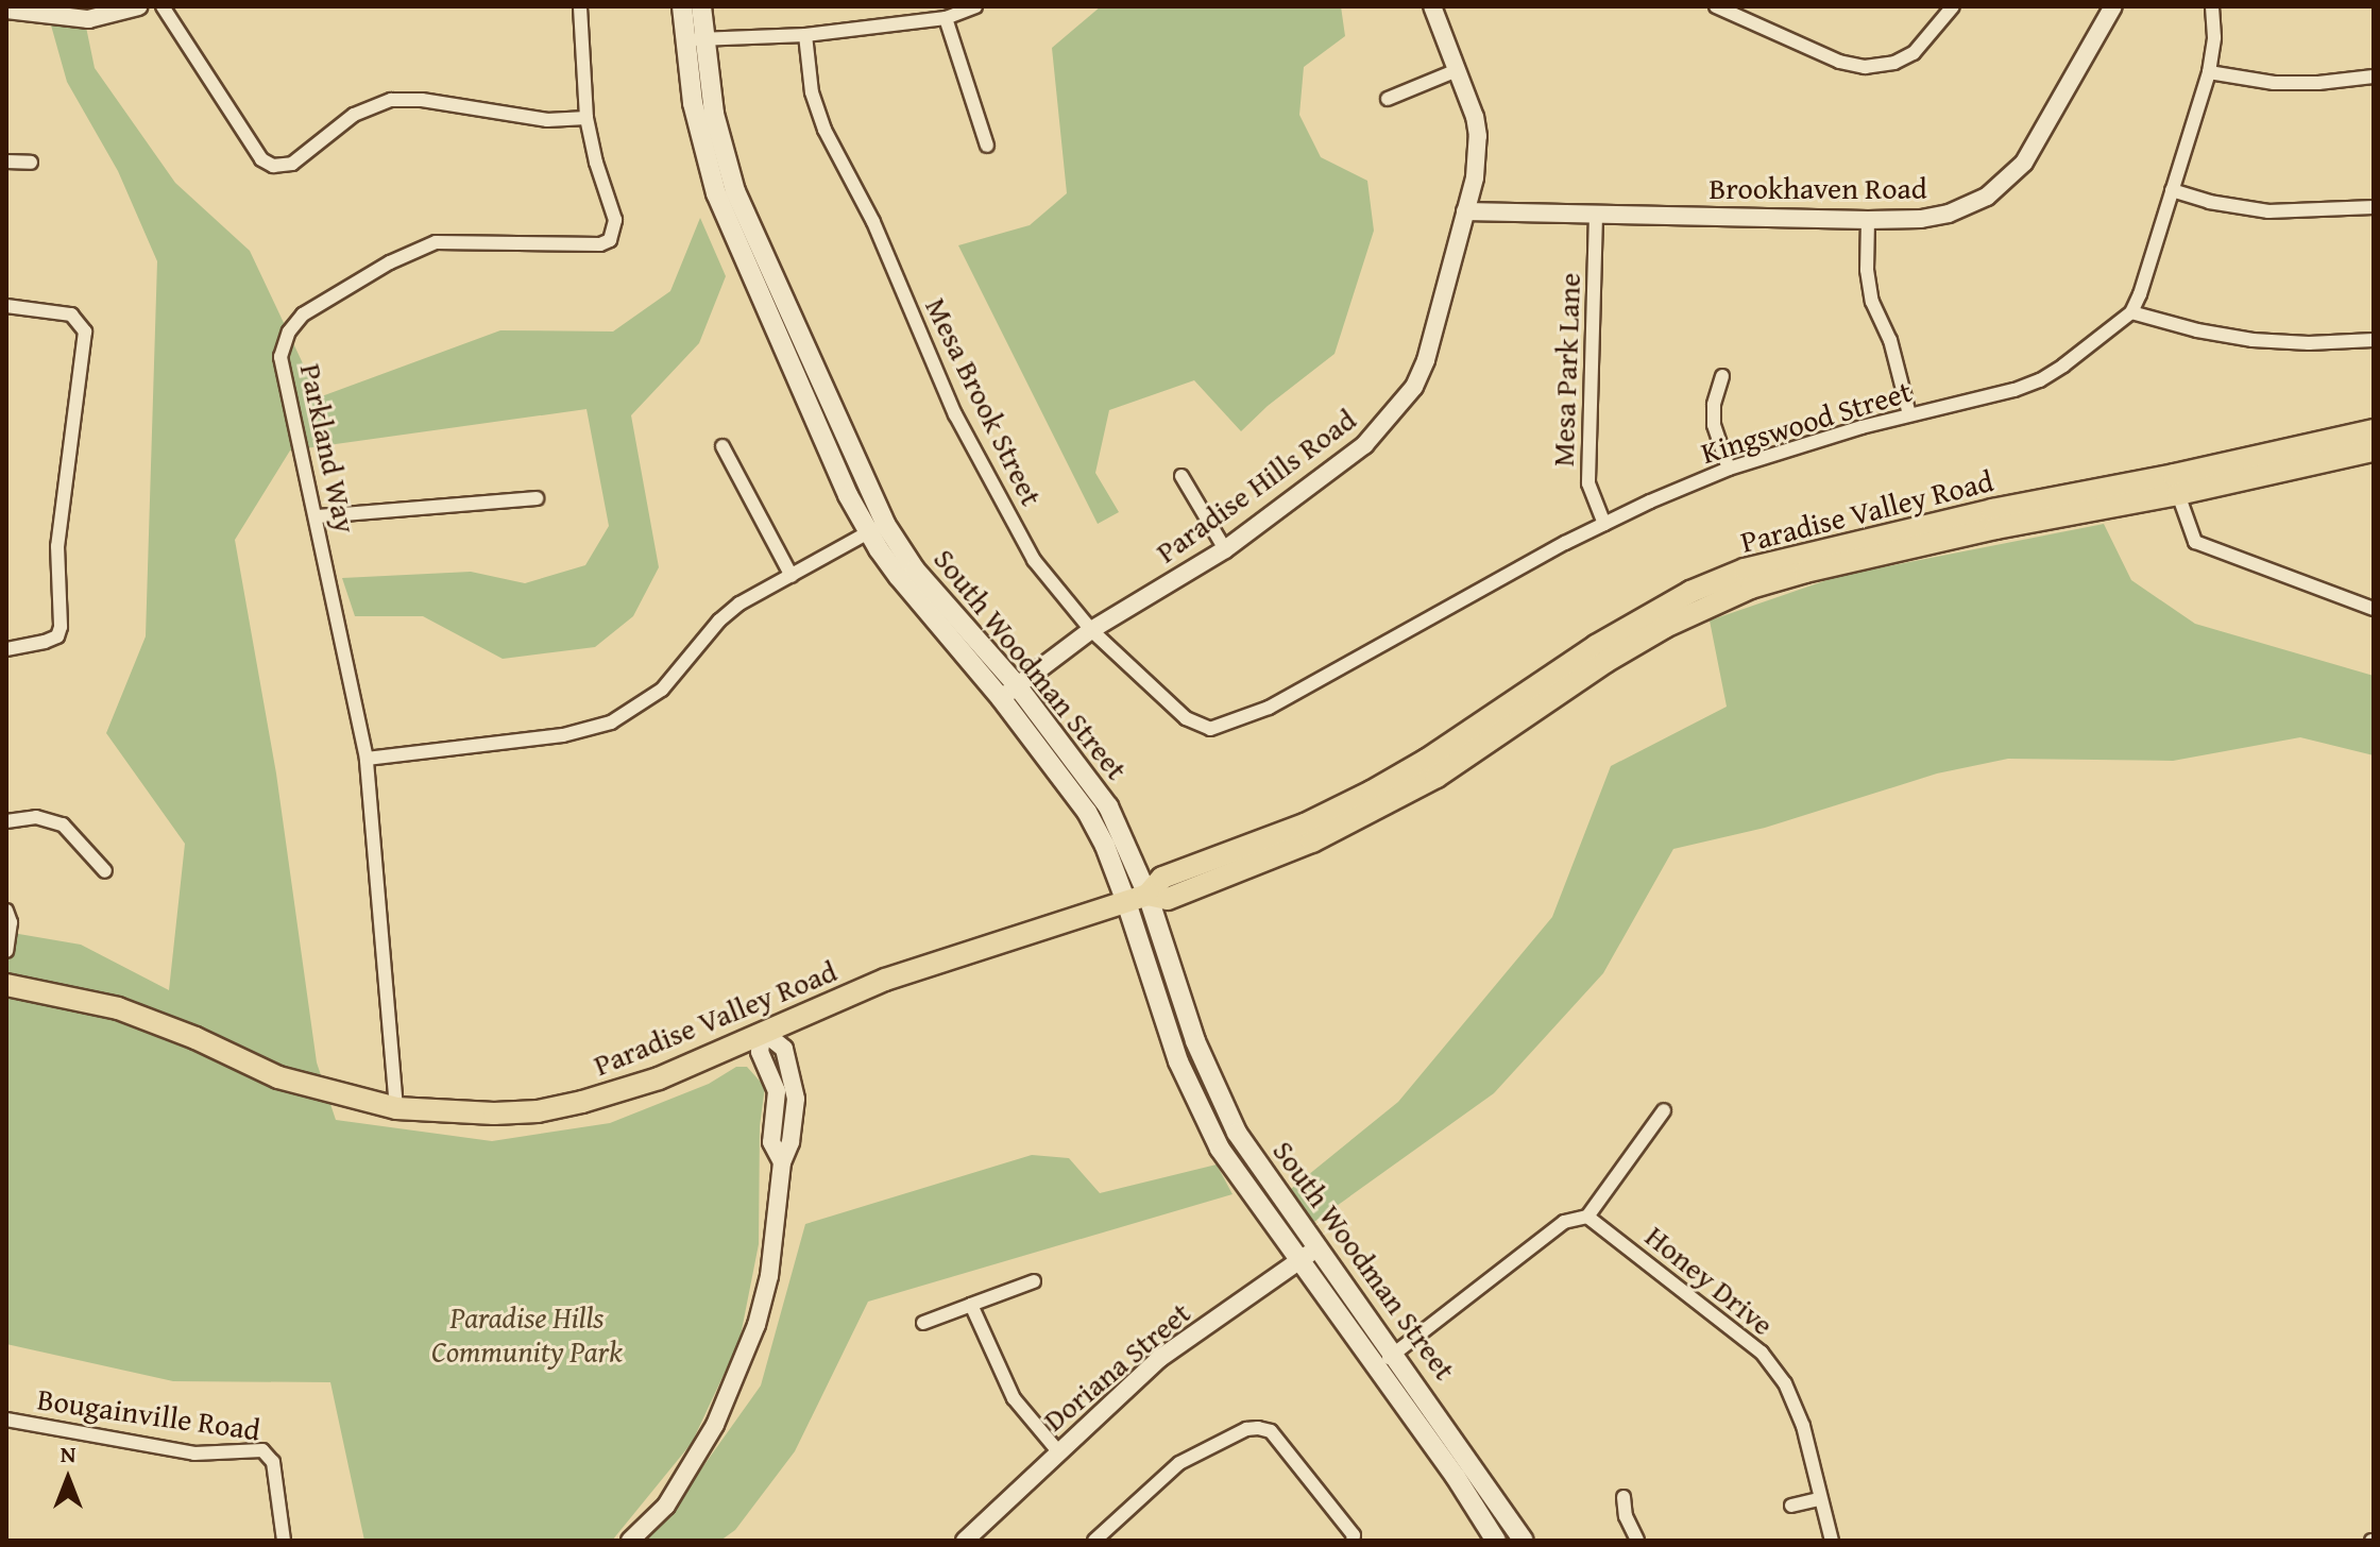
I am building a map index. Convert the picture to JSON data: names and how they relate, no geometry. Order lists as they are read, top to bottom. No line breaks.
{"streets":{"main road":["Paradise Valley Road","South Woodman Street"],"street":["Brookhaven Road","Mesa Park Lane","Mesa Brook Street","Kingswood Street","Parkland Way","Paradise Hills Road","Honey Drive","Doriana Street","Bougainville Road"]},"crossings":[["Brookhaven Road","Mesa Park Lane"],["Brookhaven Road","Paradise Hills Road"],["Mesa Park Lane","Kingswood Street"],["Mesa Brook Street","Kingswood Street"],["Mesa Brook Street","Paradise Hills Road"],["Parkland Way","Paradise Valley Road"],["Paradise Hills Road","South Woodman Street"],["Paradise Valley Road","South Woodman Street"],["South Woodman Street","Doriana Street"]],"parks":["Paradise Hills Community Park"],"north":"top"}
